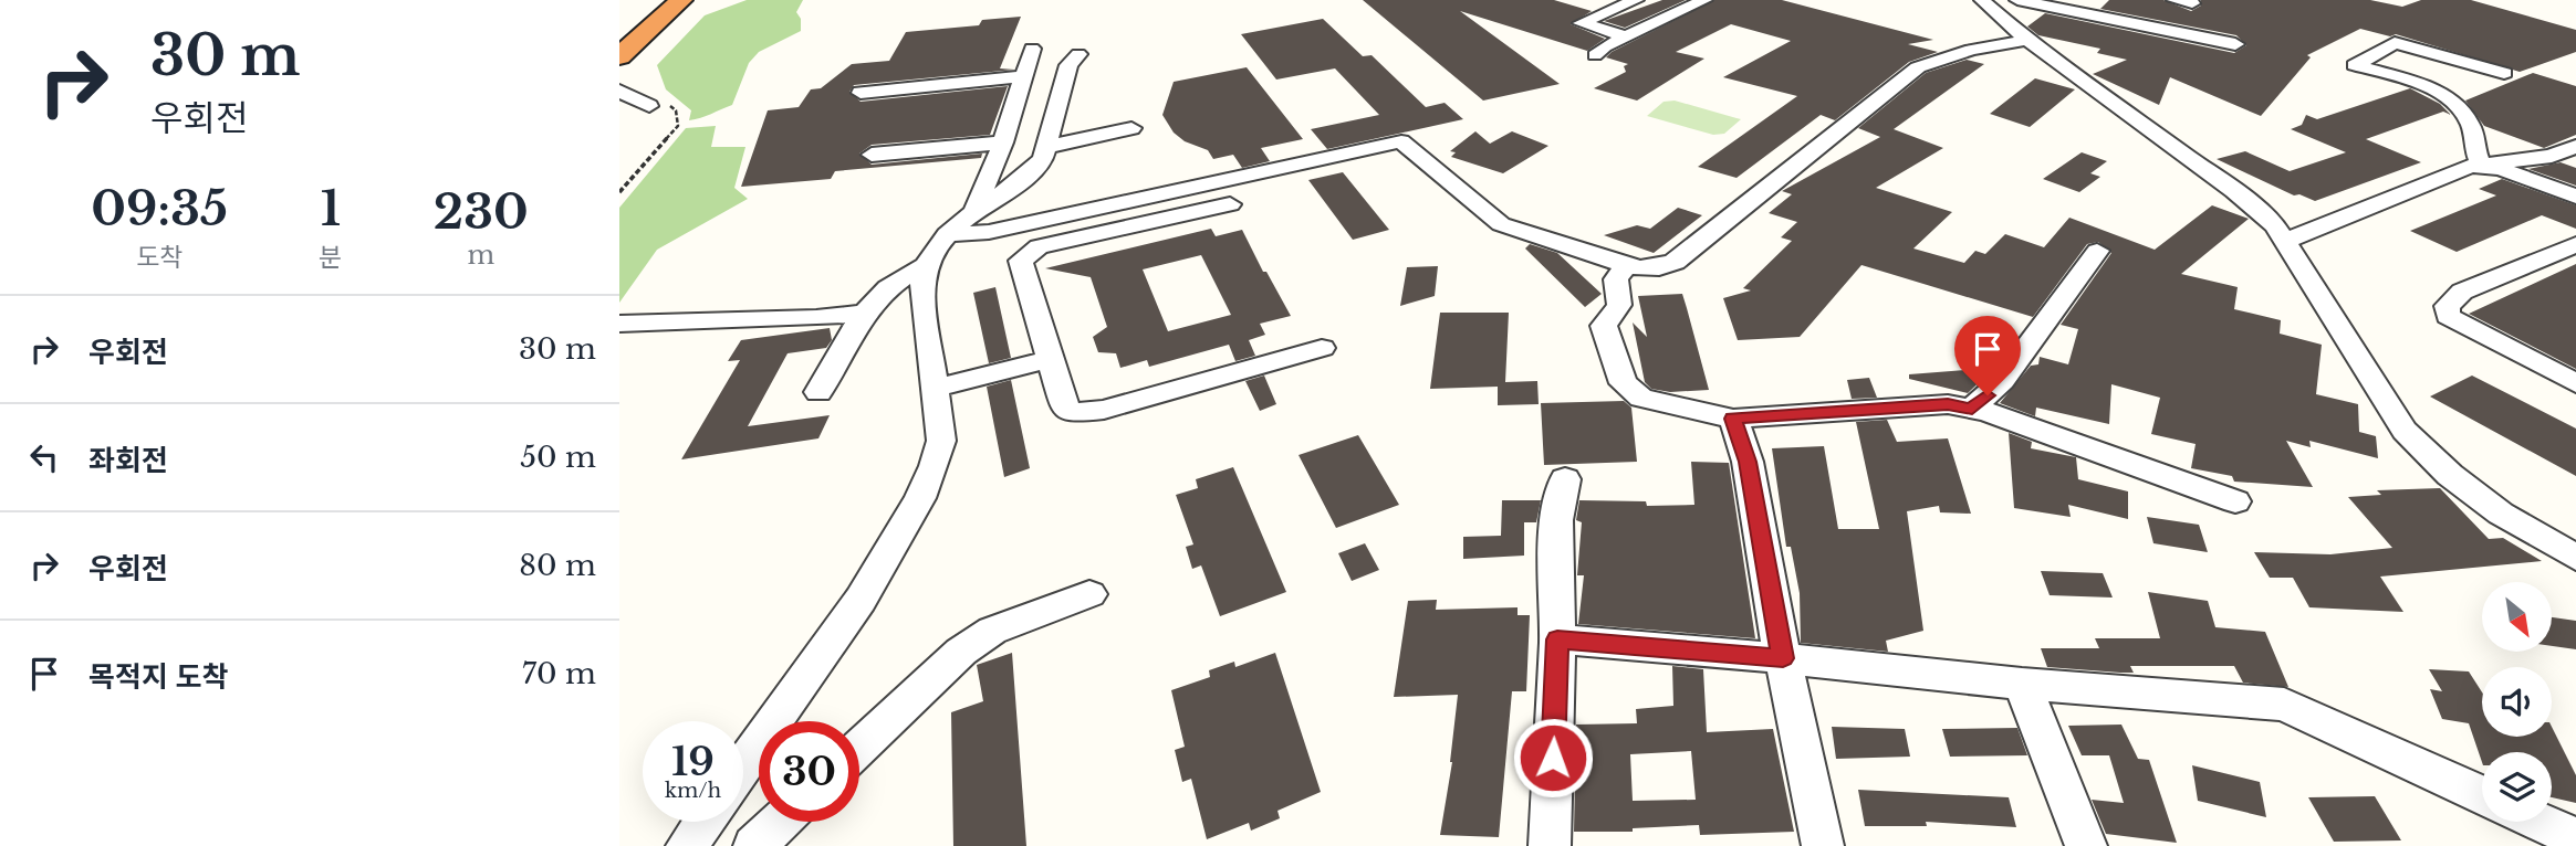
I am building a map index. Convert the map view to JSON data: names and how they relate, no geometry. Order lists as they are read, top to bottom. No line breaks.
{"north":"bottom right","page":{"turn":["30 m","우회전"],"eta":["09:35","도착","1","분","230","m"],"list":[{"name":"우회전","value":"30 m"},{"name":"좌회전","value":"50 m"},{"name":"우회전","value":"80 m"},{"name":"목적지 도착","value":"70 m"}],"speed":"19 km/h","limit":"30"}}
